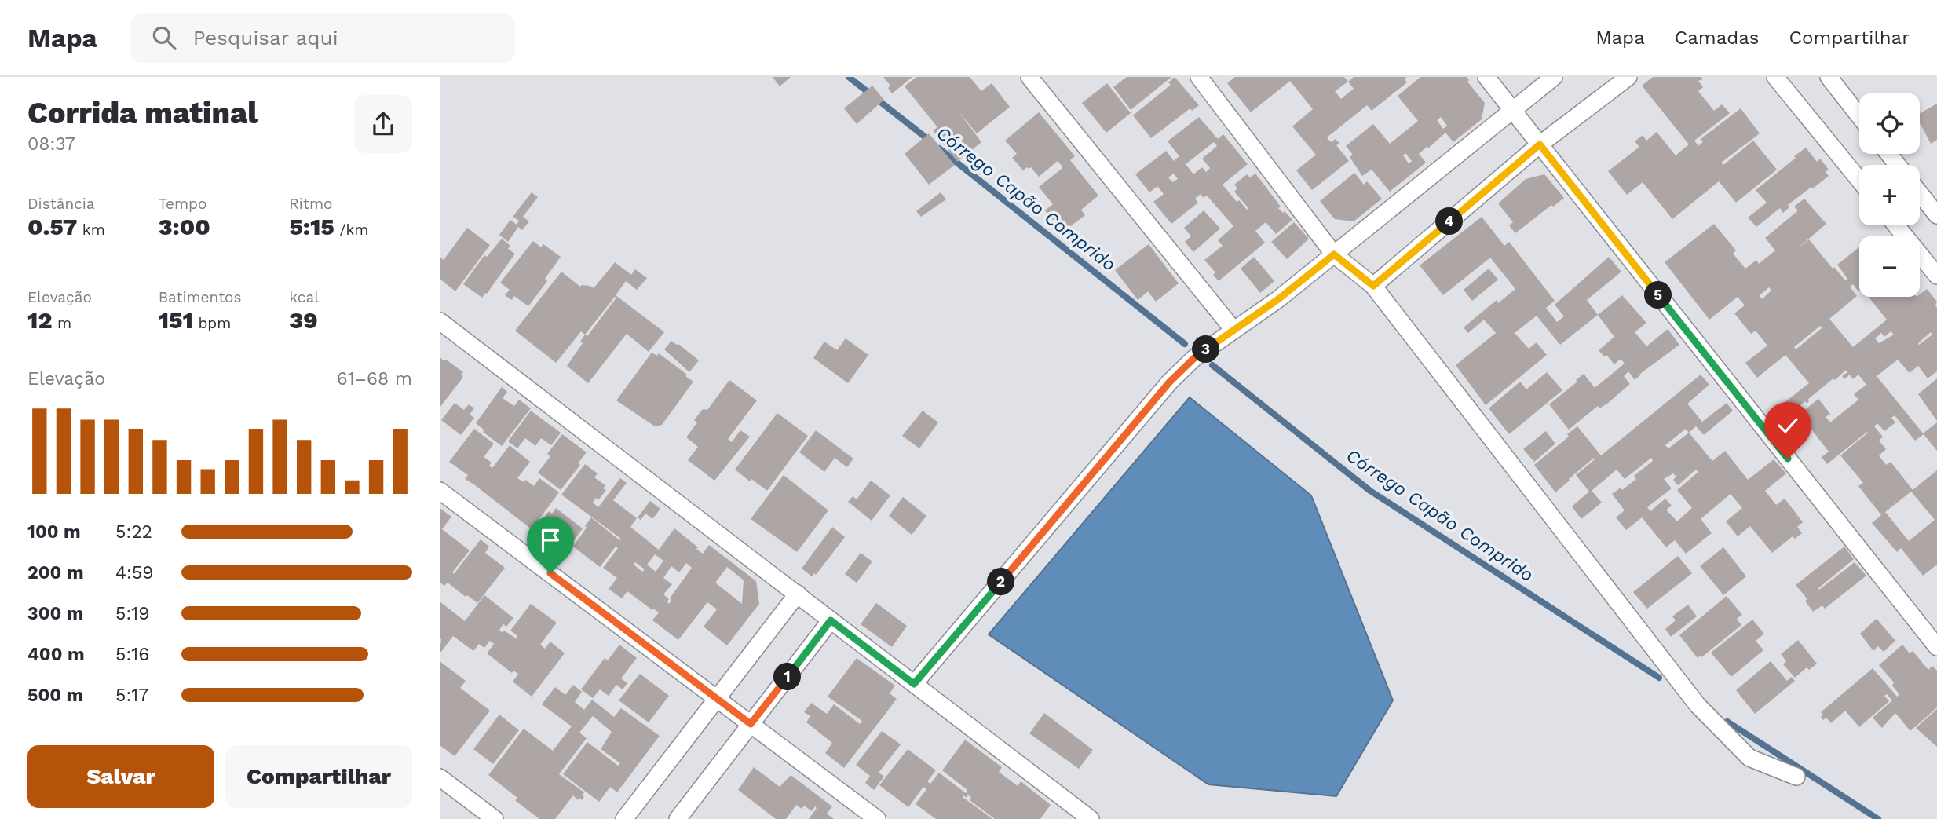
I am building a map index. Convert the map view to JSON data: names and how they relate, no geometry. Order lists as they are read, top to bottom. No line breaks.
{"water":["Córrego Capão Comprido"],"page":{"header":"Mapa","search":"Pesquisar aqui","nav":["Mapa","Camadas","Compartilhar"],"heading":["Corrida matinal","08:37"],"map_buttons":["+","−"],"stats":[["Distância","0.57 km"],["Tempo","3:00"],["Ritmo","5:15 /km"],["Elevação","12 m"],["Batimentos","151 bpm"],["kcal","39"]],"pins":["4","5","3","2","1"],"chart":["Elevação","61–68 m"],"list":[{"name":"100 m","note":"5:22"},{"name":"200 m","note":"4:59"},{"name":"300 m","note":"5:19"},{"name":"400 m","note":"5:16"},{"name":"500 m","note":"5:17"}],"buttons":["Salvar","Compartilhar"]}}
